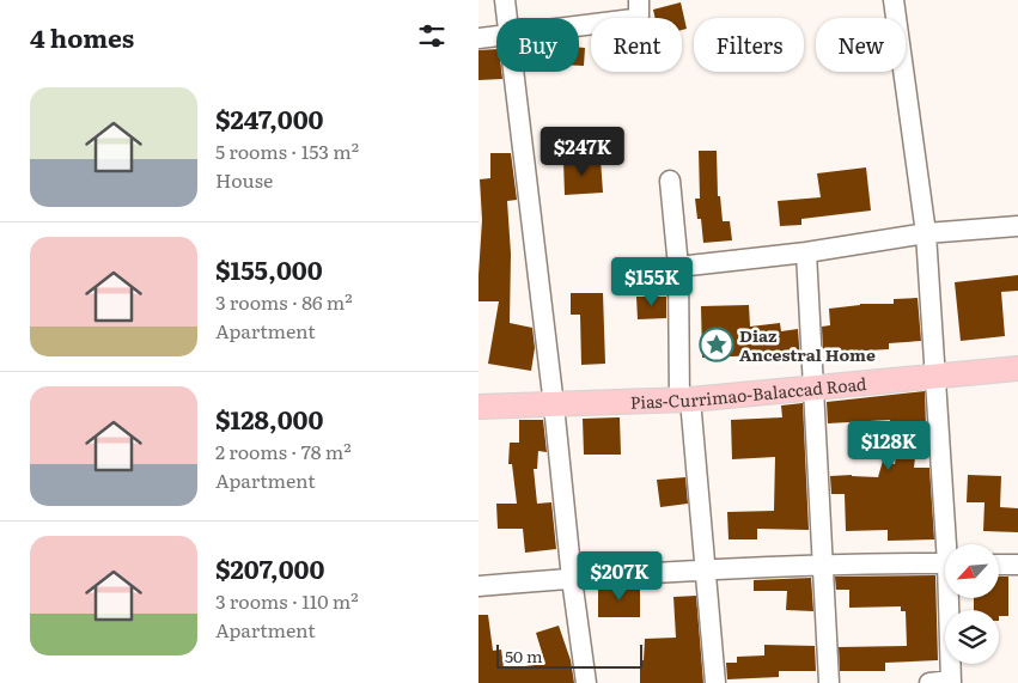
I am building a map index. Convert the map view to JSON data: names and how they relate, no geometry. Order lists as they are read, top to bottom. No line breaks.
{"streets":{"main road":["Pias-Currimao-Balaccad Road"]},"places":{"place":["Diaz Ancestral Home"]},"scale_bar":"50 m","north":"bottom left","page":{"heading":"4 homes","chip":["Buy","Rent","Filters","New"],"list":[{"name":"$247,000","note":"5 rooms · 153 m² · House"},{"name":"$155,000","note":"3 rooms · 86 m² · Apartment"},{"name":"$128,000","note":"2 rooms · 78 m² · Apartment"},{"name":"$207,000","note":"3 rooms · 110 m² · Apartment"}],"price":["$247K","$155K","$128K","$207K"],"scale":"50 m"}}
